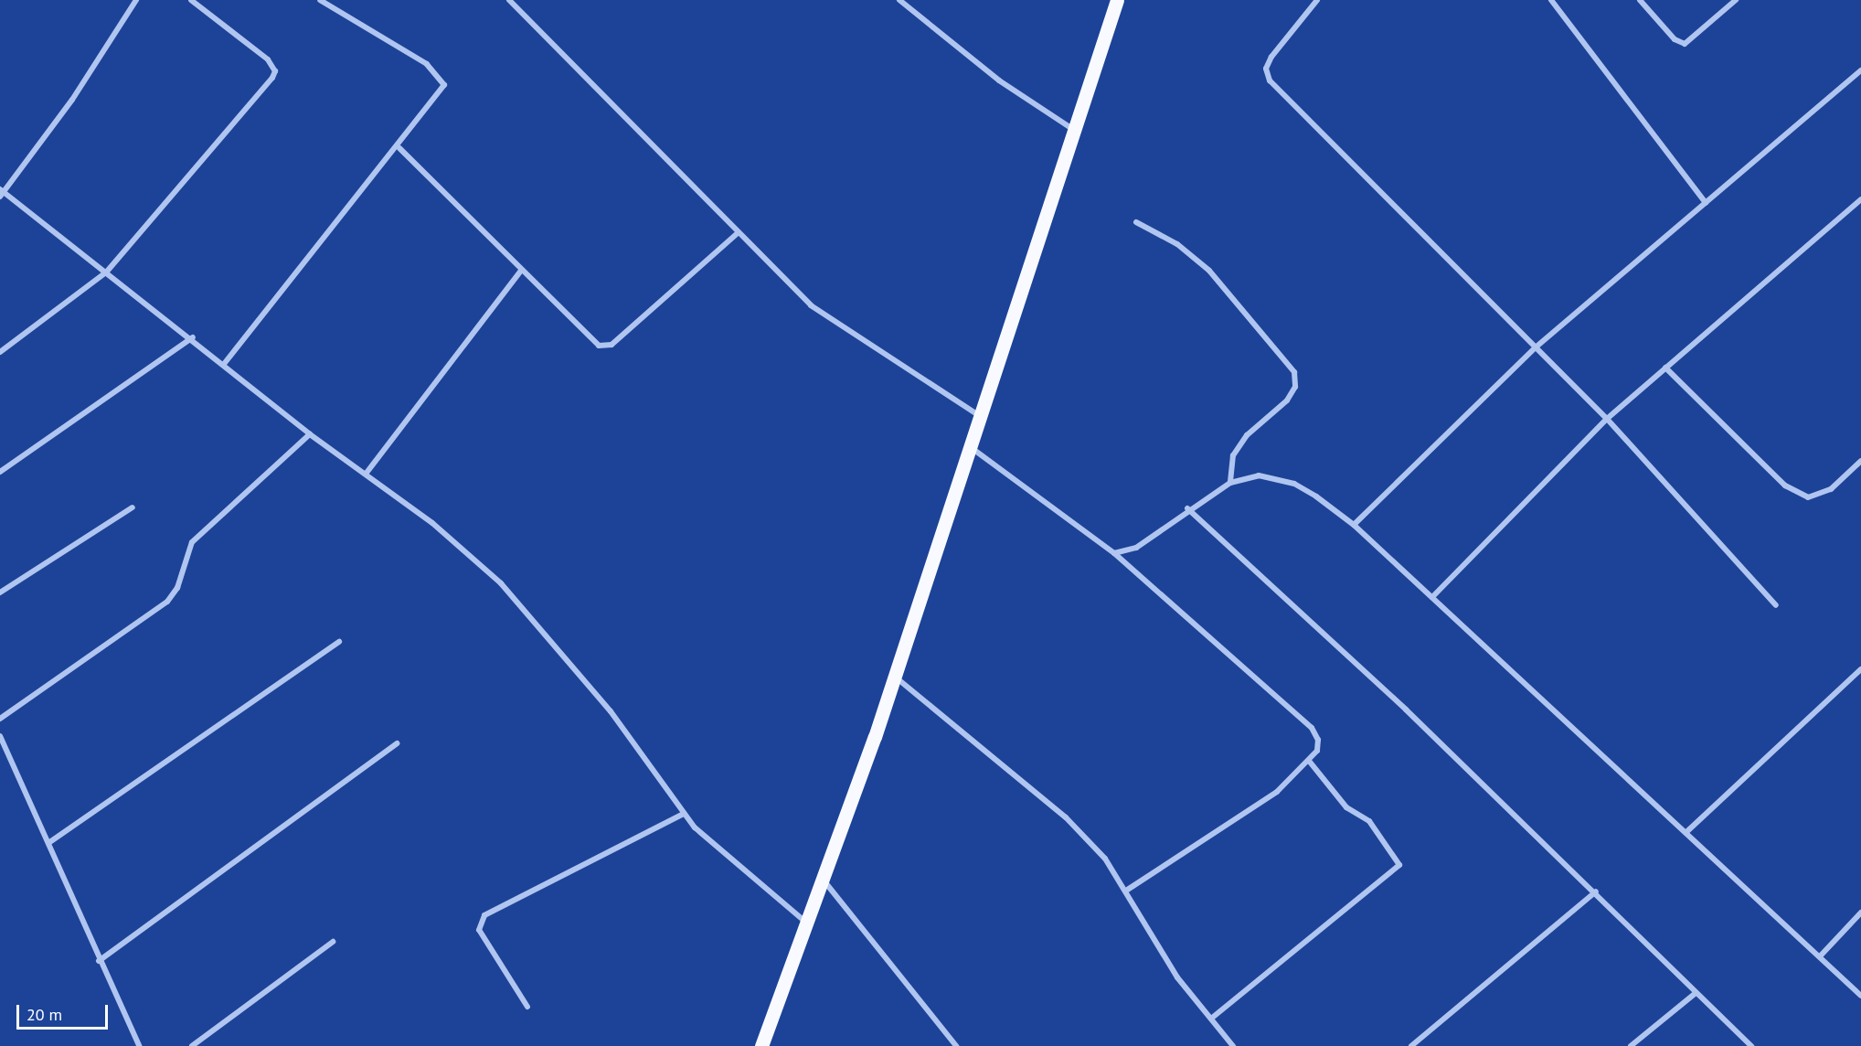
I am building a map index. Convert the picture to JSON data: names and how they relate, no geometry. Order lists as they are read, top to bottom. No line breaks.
{"scale_bar":"20 m"}
